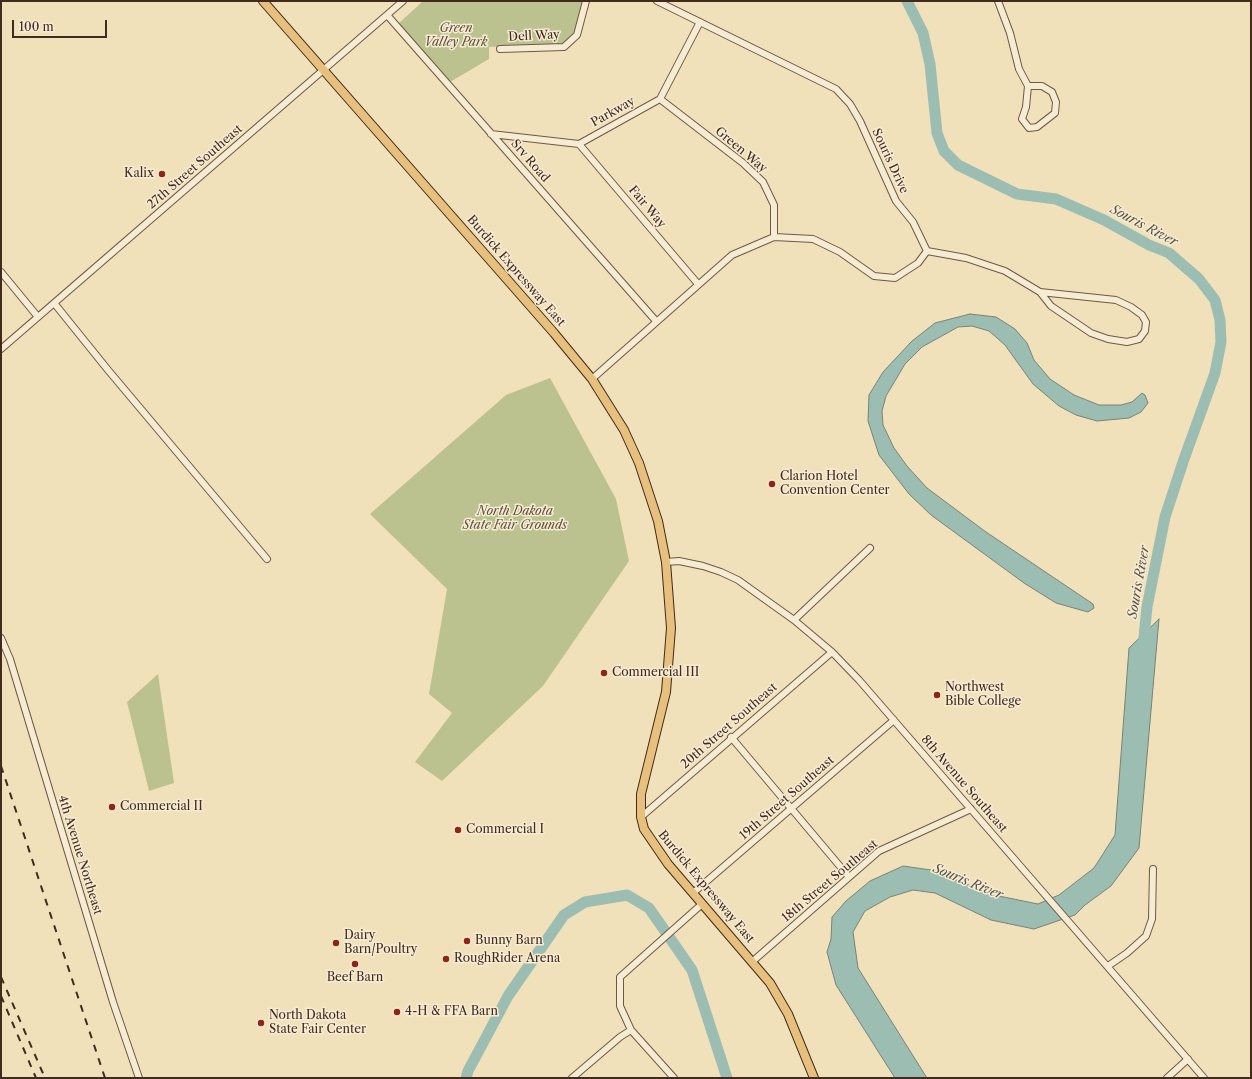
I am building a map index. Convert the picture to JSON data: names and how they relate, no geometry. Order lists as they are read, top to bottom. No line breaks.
{"streets":{"main road":["Burdick Expressway East"],"street":["Dell Way","Parkway","Green Way","Srv Road","Souris Drive","27th Street Southeast","Fair Way","20th Street Southeast","8th Avenue Southeast","19th Street Southeast","4th Avenue Northeast","18th Street Southeast"]},"crossings":[["Parkway","Green Way"],["Parkway","Fair Way"],["Srv Road","27th Street Southeast"],["27th Street Southeast","Burdick Expressway East"],["Burdick Expressway East","20th Street Southeast"],["Burdick Expressway East","8th Avenue Southeast"],["Burdick Expressway East","19th Street Southeast"],["Burdick Expressway East","18th Street Southeast"],["20th Street Southeast","8th Avenue Southeast"],["8th Avenue Southeast","19th Street Southeast"],["8th Avenue Southeast","18th Street Southeast"]],"water":["Souris River"],"parks":["Green Valley Park","North Dakota State Fair Grounds"],"places":["Kalix","Clarion Hotel Convention Center","Commercial III","Northwest Bible College","Commercial II","Commercial I","Bunny Barn","Dairy Barn/Poultry","RoughRider Arena","Beef Barn","4-H & FFA Barn","North Dakota State Fair Center"],"scale_bar":"100 m"}
